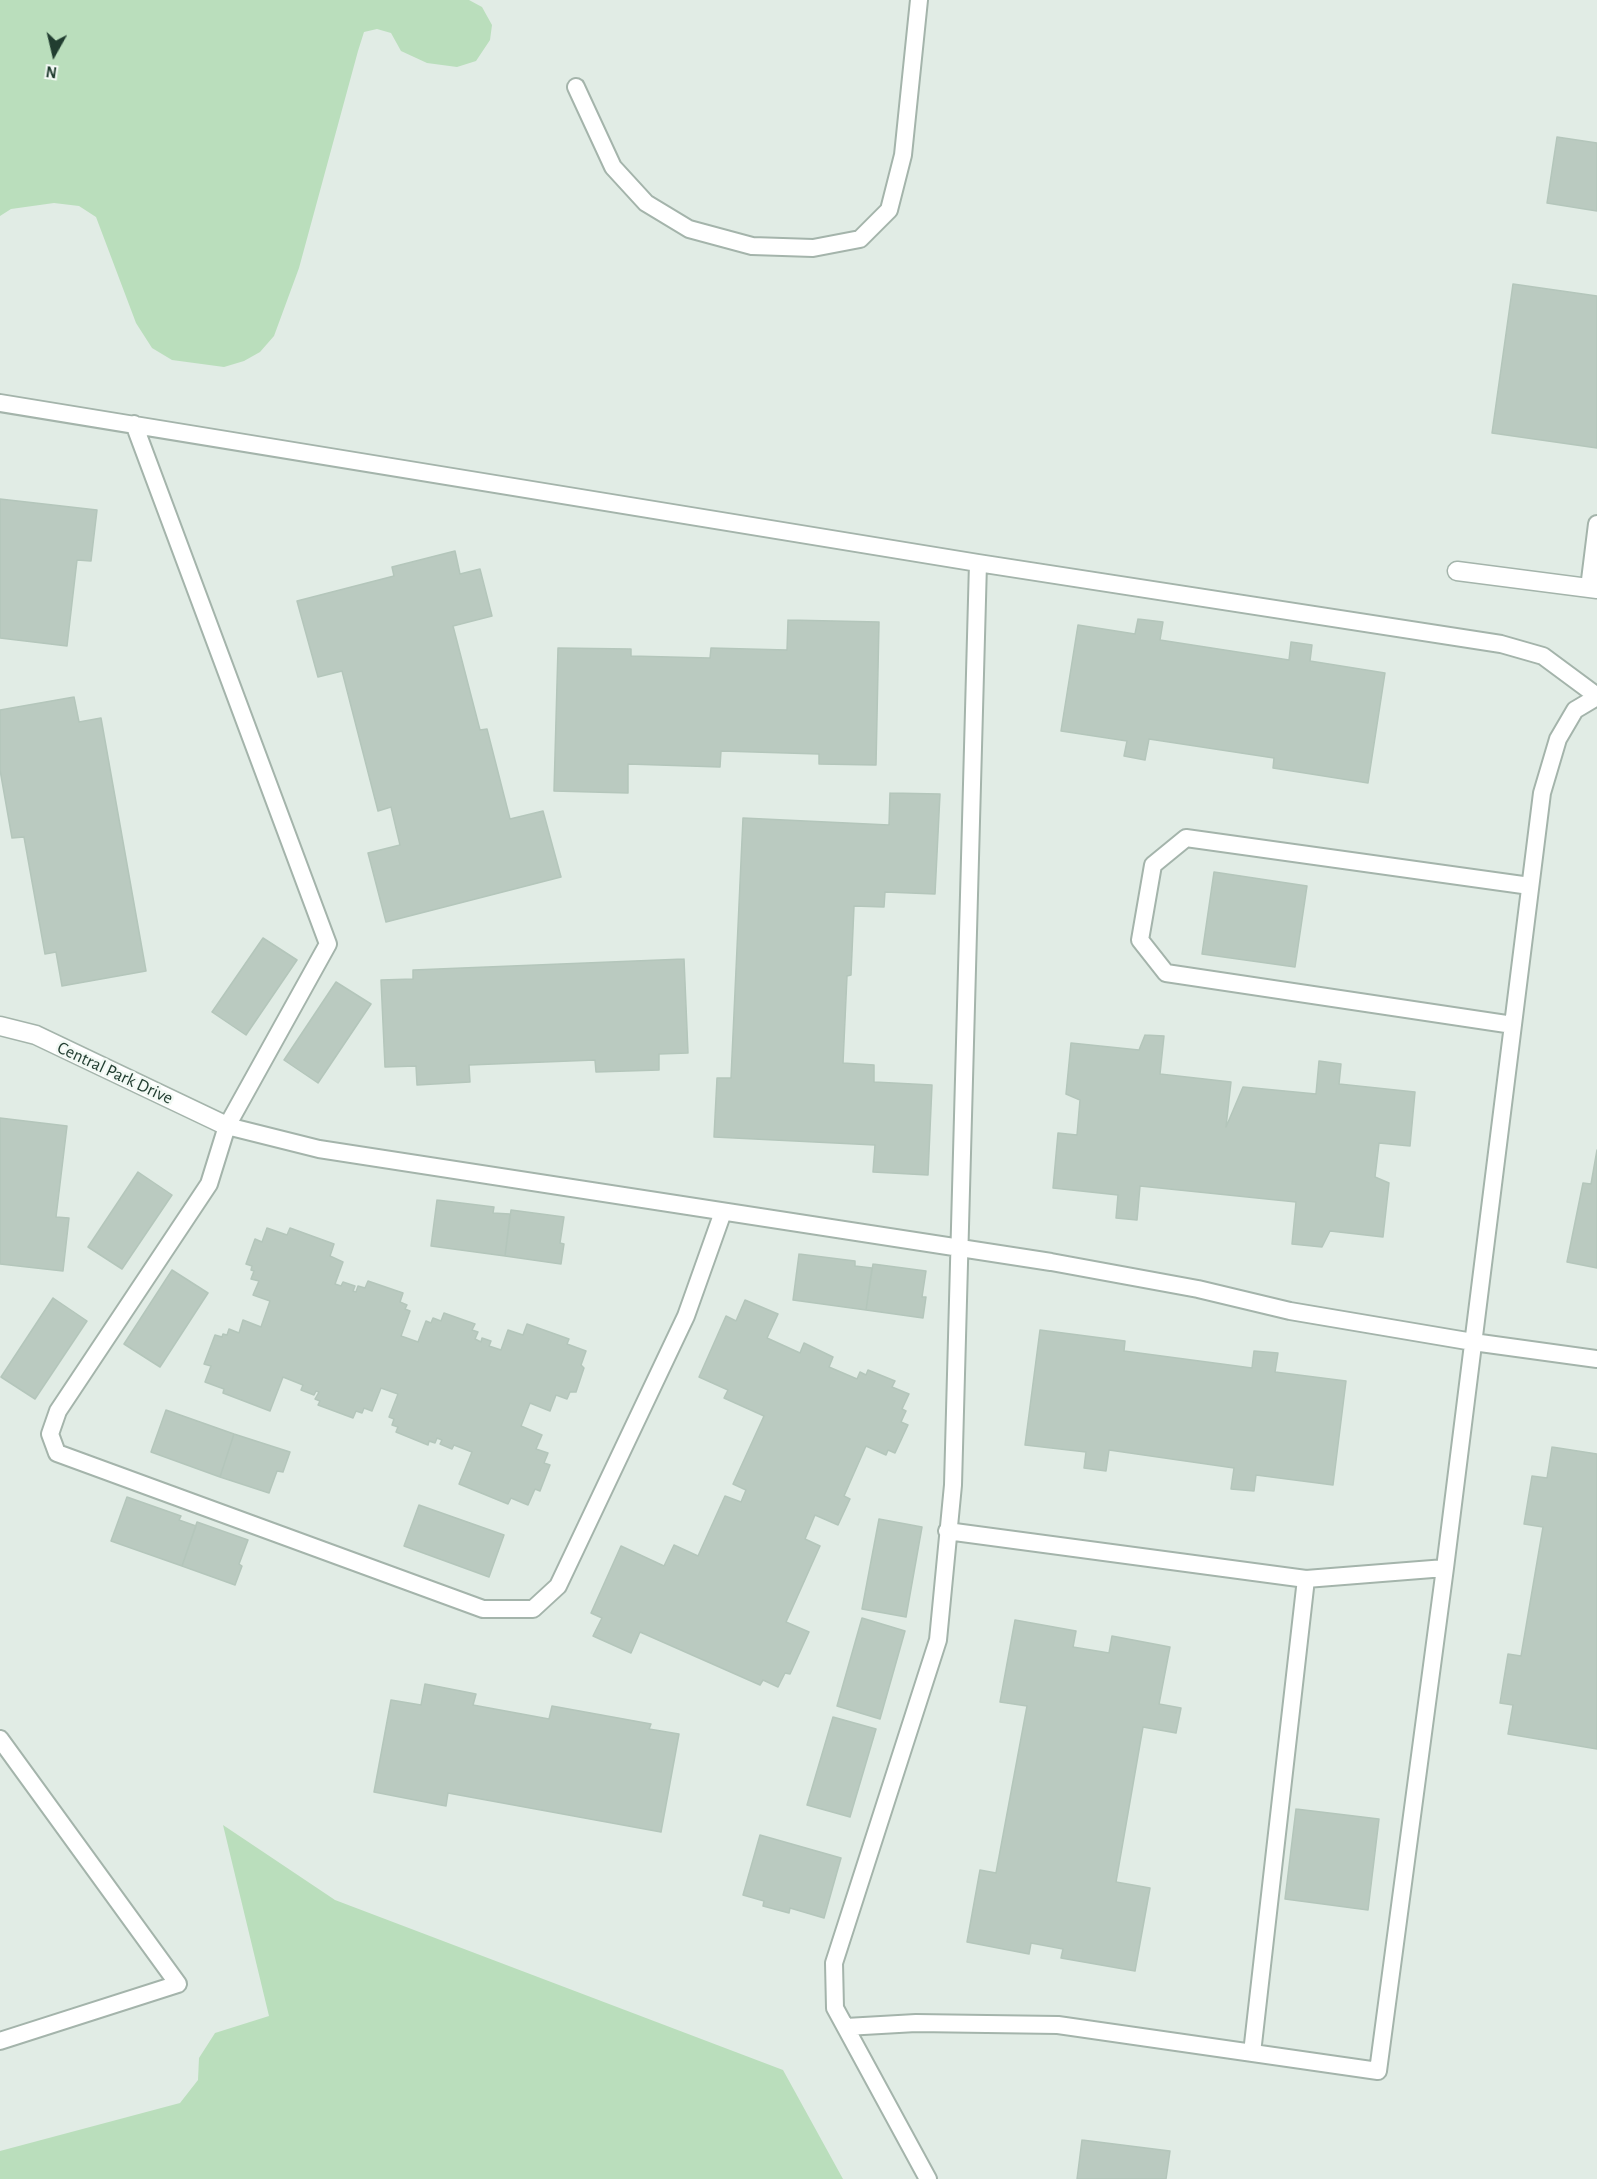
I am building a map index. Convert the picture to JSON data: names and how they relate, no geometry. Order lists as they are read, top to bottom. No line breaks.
{"streets":{"street":["Central Park Drive"]},"north":"bottom"}
